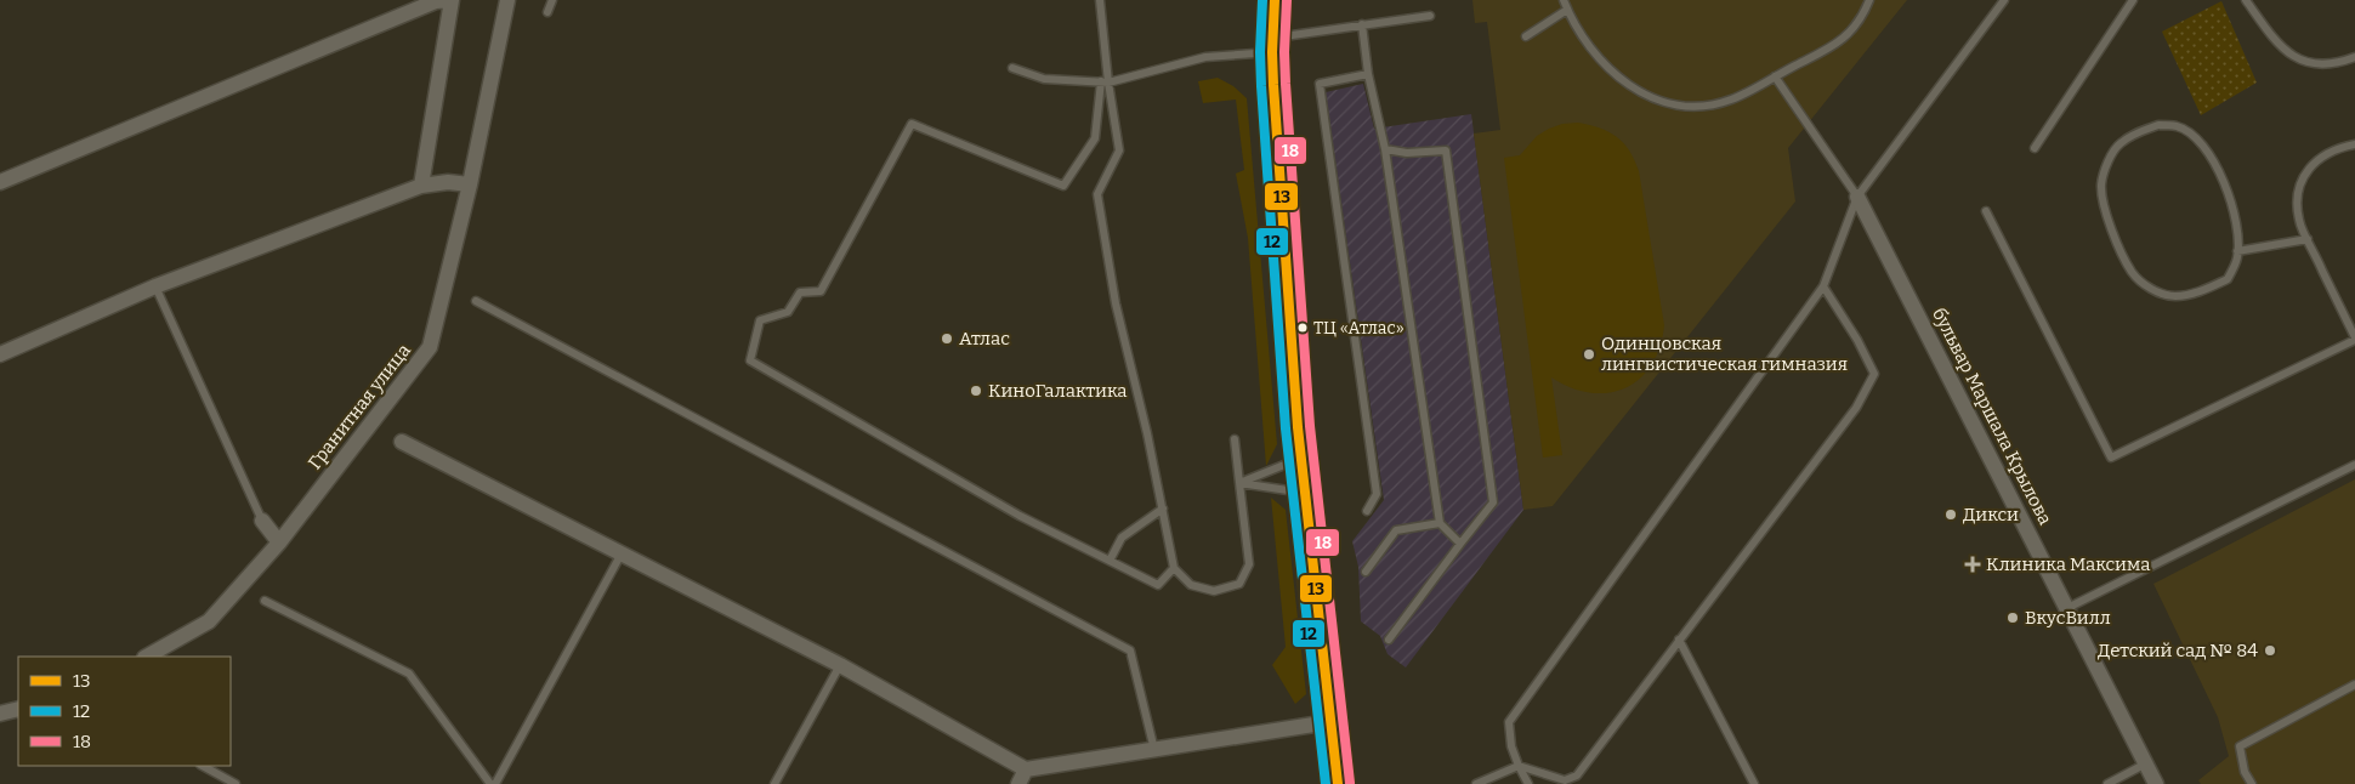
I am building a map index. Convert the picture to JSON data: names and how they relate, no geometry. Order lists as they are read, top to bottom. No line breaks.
{"streets":{"street":["Гранитная улица","бульвар Маршала Крылова"]},"places":{"other":["ТЦ «Атлас»","Атлас","Одинцовская лингвистическая гимназия","КиноГалактика","Дикси","ВкусВилл","Детский сад № 84"],"health":["Клиника Максима"]},"lines":["transit line 13","transit line 12","transit line 18"],"legend":["13","12","18"]}
